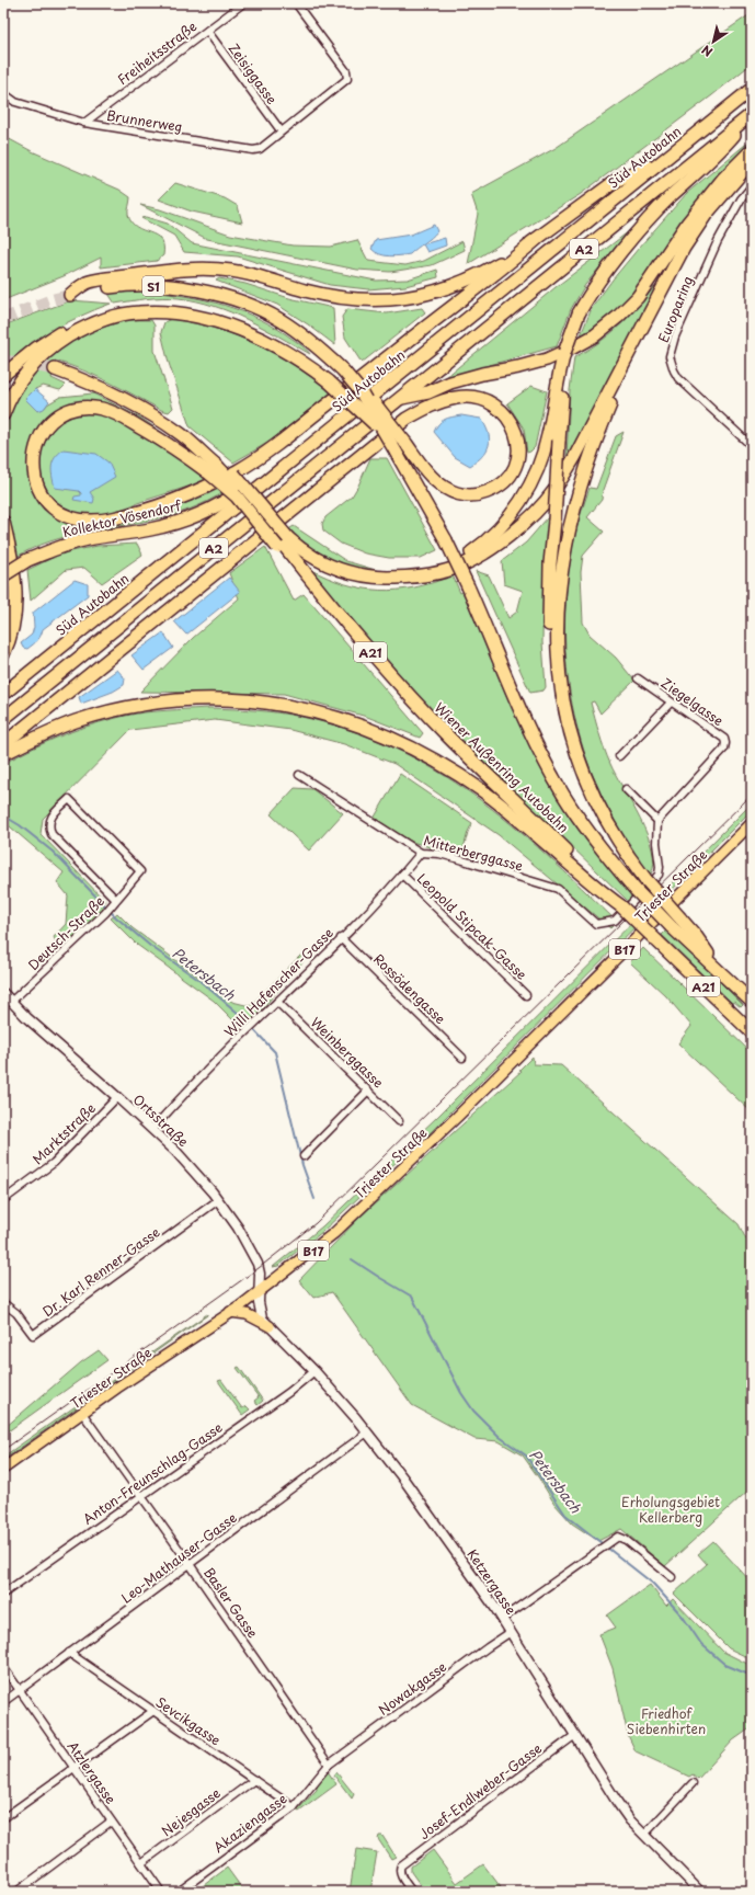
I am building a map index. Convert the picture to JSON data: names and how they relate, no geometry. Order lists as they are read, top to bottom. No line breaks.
{"streets":{"highway":["Süd Autobahn","A2","S1","Kollektor Vösendorf","A21","Wiener Außenring Autobahn"],"main road":["Triester Straße","B17","Ortsstraße","Ketzergasse"],"street":["Freiheitsstraße","Zeisiggasse","Brunnerweg","Europaring","Ziegelgasse","Mitterberggasse","Leopold Stipcak-Gasse","Deutsch-Straße","Willi Hafenscher-Gasse","Rossödengasse","Weinberggasse","Marktstraße","Dr. Karl Renner-Gasse","Anton-Freunschlag-Gasse","Leo-Mathauser-Gasse","Basler Gasse","Nowakgasse","Sevcikgasse","Atzlergasse","Josef-Endlweber-Gasse","Nejesgasse","Akaziengasse"]},"crossings":[["Freiheitsstraße","Zeisiggasse"],["Freiheitsstraße","Brunnerweg"],["Zeisiggasse","Brunnerweg"],["Süd Autobahn","Kollektor Vösendorf"],["S1","Wiener Außenring Autobahn"],["Ziegelgasse","Mitterberggasse"],["Mitterberggasse","Willi Hafenscher-Gasse"],["Triester Straße","Ortsstraße"],["Triester Straße","Ketzergasse"],["Triester Straße","Basler Gasse"],["Leopold Stipcak-Gasse","Willi Hafenscher-Gasse"],["Deutsch-Straße","Ortsstraße"],["Willi Hafenscher-Gasse","Rossödengasse"],["Willi Hafenscher-Gasse","Weinberggasse"],["Willi Hafenscher-Gasse","Ortsstraße"],["Ortsstraße","Marktstraße"],["Ortsstraße","Dr. Karl Renner-Gasse"],["Ortsstraße","Ketzergasse"],["Anton-Freunschlag-Gasse","Ketzergasse"],["Anton-Freunschlag-Gasse","Basler Gasse"],["Leo-Mathauser-Gasse","Ketzergasse"],["Leo-Mathauser-Gasse","Basler Gasse"],["Leo-Mathauser-Gasse","Sevcikgasse"],["Leo-Mathauser-Gasse","Atzlergasse"],["Ketzergasse","Nowakgasse"],["Ketzergasse","Josef-Endlweber-Gasse"],["Basler Gasse","Nowakgasse"],["Basler Gasse","Akaziengasse"],["Nowakgasse","Akaziengasse"],["Sevcikgasse","Nejesgasse"],["Sevcikgasse","Akaziengasse"],["Atzlergasse","Nejesgasse"]],"water":["Petersbach"],"parks":["Erholungsgebiet Kellerberg","Friedhof Siebenhirten"],"north":"bottom left"}
